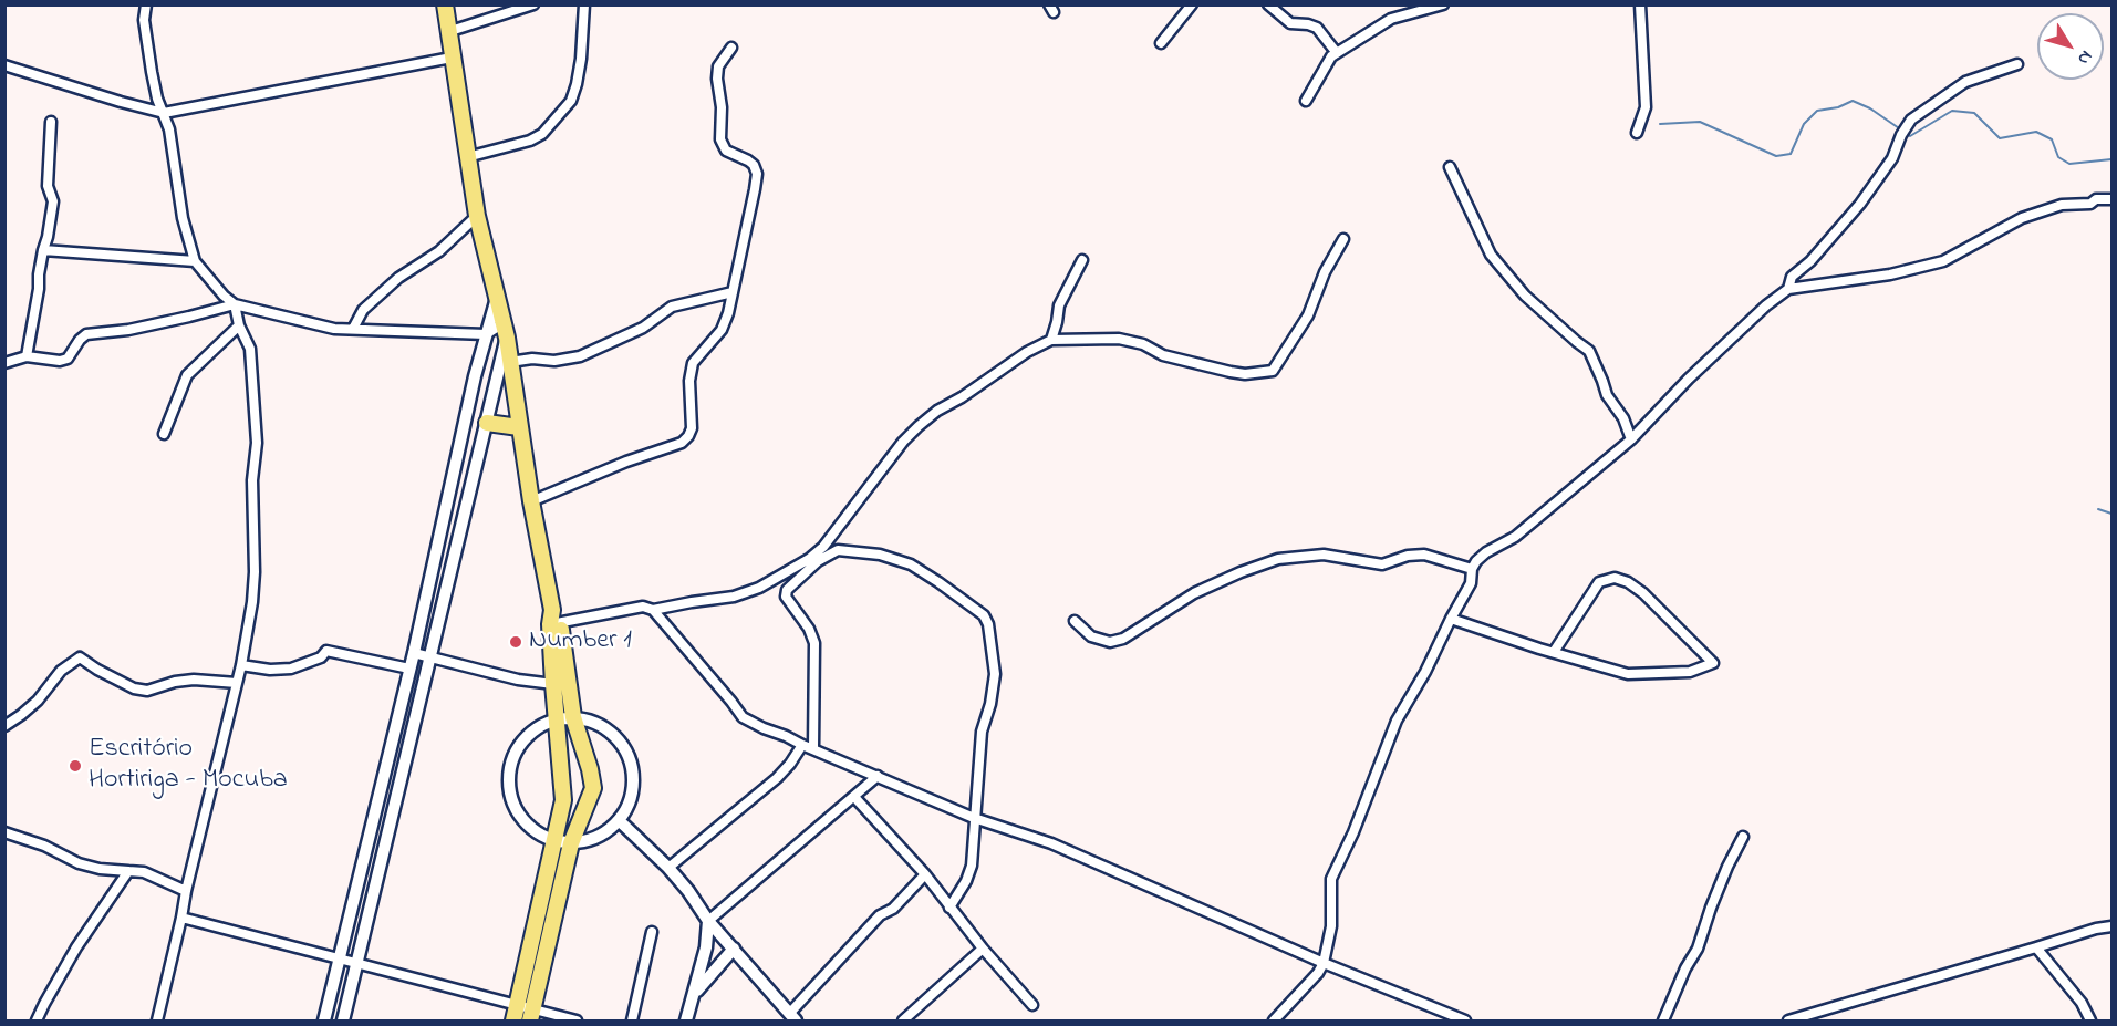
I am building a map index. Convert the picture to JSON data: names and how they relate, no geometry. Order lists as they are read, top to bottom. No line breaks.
{"places":["Number 1","Escritório Hortiriga - Mocuba"],"north":"bottom right"}
